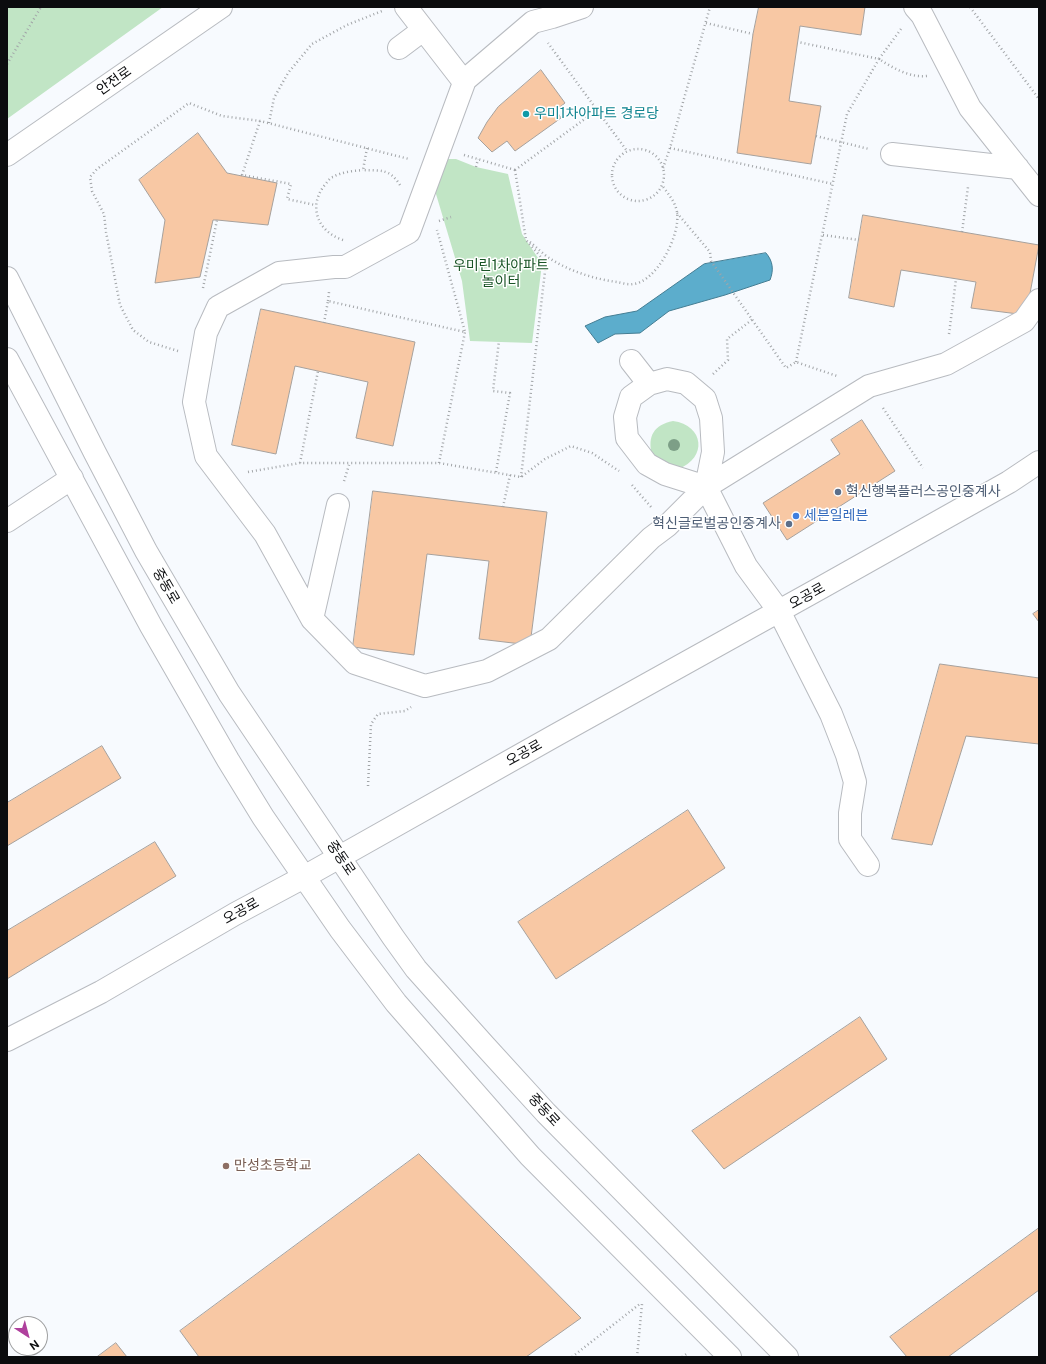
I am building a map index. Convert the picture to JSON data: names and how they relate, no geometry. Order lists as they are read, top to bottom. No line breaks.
{"streets":{"street":["안전로","중동로","오공로"]},"crossings":[["중동로","오공로"]],"parks":["우미린1차아파트 놀이터"],"places":["우미1차아파트 경로당","혁신행복플러스공인중계사","세븐일레븐","혁신글로벌공인중계사","만성초등학교"],"north":"bottom right"}
